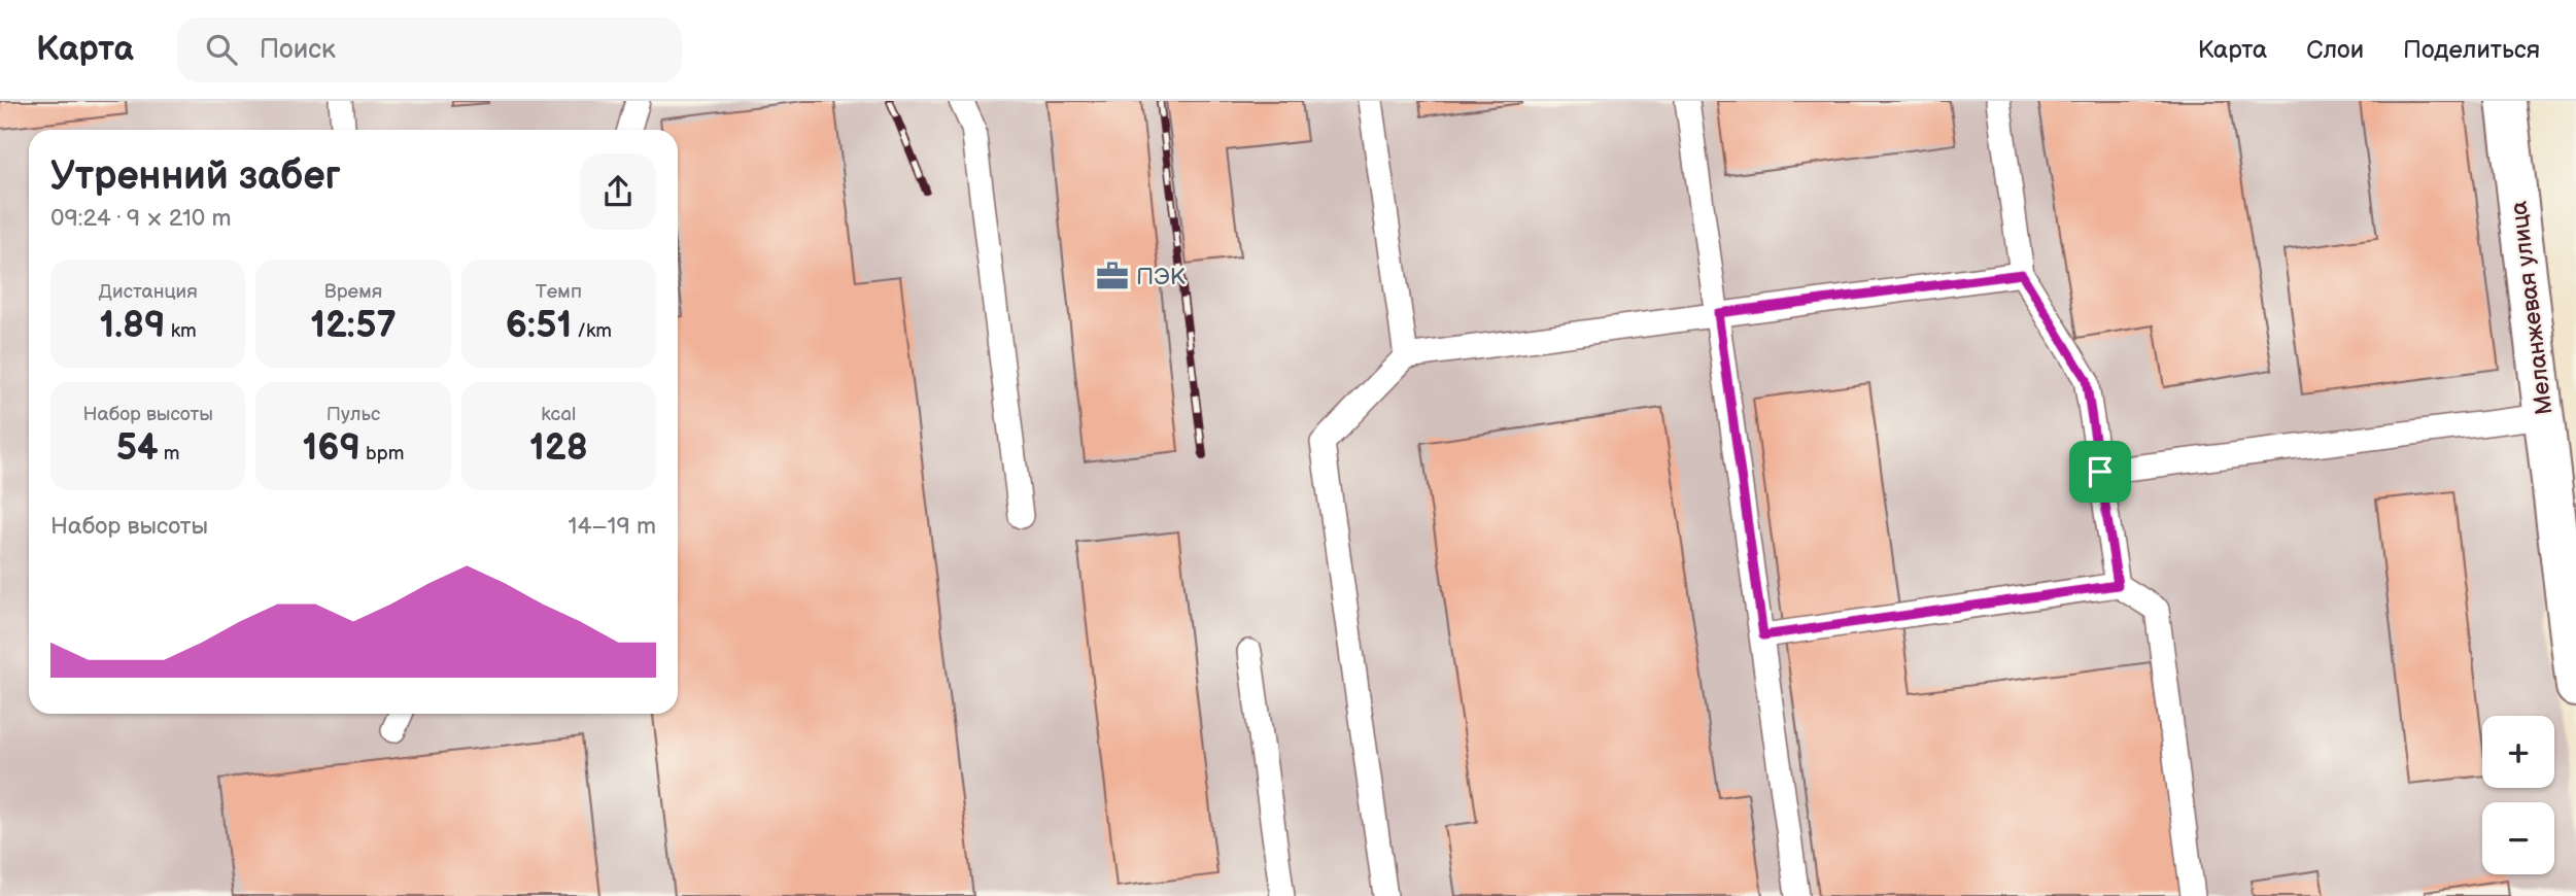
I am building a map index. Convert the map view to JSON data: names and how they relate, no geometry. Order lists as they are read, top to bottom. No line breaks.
{"streets":{"street":["Меланжевая улица"]},"places":{"office":["ПЭК"]},"page":{"header":"Карта","search":"Поиск","nav":["Карта","Слои","Поделиться"],"heading":["Утренний забег","09:24 · 9 × 210 m"],"stats":[["Дистанция","1.89 km"],["Время","12:57"],["Темп","6:51 /km"],["Набор высоты","54 m"],["Пульс","169 bpm"],["kcal","128"]],"chart":["Набор высоты","14–19 m"],"map_buttons":["+","−"]}}
